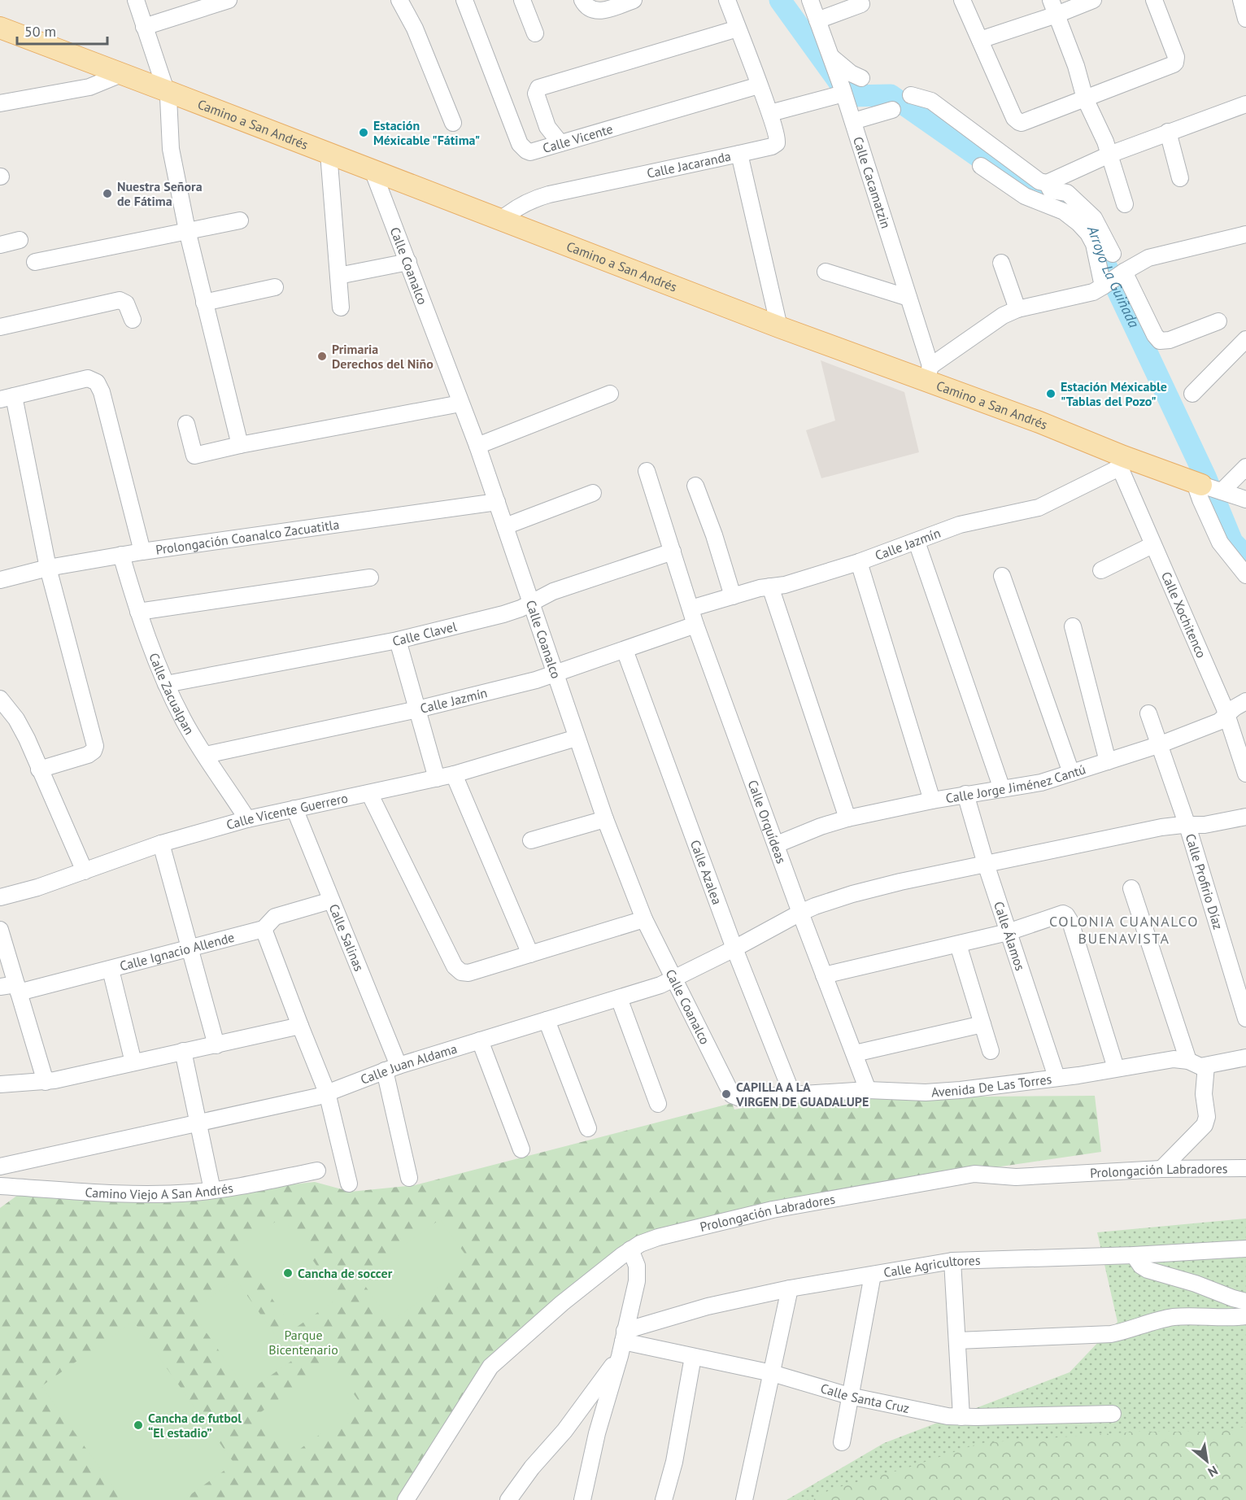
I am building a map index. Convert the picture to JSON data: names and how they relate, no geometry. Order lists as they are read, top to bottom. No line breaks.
{"streets":{"main road":["Camino a San Andrés"],"street":["Calle Vicente","Calle Jacaranda","Calle Cacamatzin","Calle Coanalco","Prolongación Coanalco Zacuatitla","Calle Jazmín","Calle Xochitenco","Calle Clavel","Calle Zacualpan","Calle Jorge Jiménez Cantú","Calle Vicente Guerrero","Calle Orquídeas","Calle Azalea","Calle Profirio Díaz","Calle Álamos","Calle Salinas","Calle Ignacio Allende","Calle Juan Aldama","Avenida De Las Torres","Prolongación Labradores","Camino Viejo A San Andrés","Calle Agricultores","Calle Santa Cruz"]},"crossings":[["Camino a San Andrés","Calle Jacaranda"],["Camino a San Andrés","Calle Cacamatzin"],["Camino a San Andrés","Calle Coanalco"],["Camino a San Andrés","Calle Jazmín"],["Camino a San Andrés","Calle Xochitenco"],["Calle Coanalco","Prolongación Coanalco Zacuatitla"],["Calle Coanalco","Calle Jazmín"],["Calle Coanalco","Calle Clavel"],["Calle Coanalco","Calle Vicente Guerrero"],["Calle Coanalco","Calle Juan Aldama"],["Calle Coanalco","Avenida De Las Torres"],["Prolongación Coanalco Zacuatitla","Calle Zacualpan"],["Calle Jazmín","Calle Xochitenco"],["Calle Jazmín","Calle Zacualpan"],["Calle Jazmín","Calle Orquídeas"],["Calle Jazmín","Calle Azalea"],["Calle Xochitenco","Calle Jorge Jiménez Cantú"],["Calle Clavel","Calle Zacualpan"],["Calle Clavel","Calle Orquídeas"],["Calle Zacualpan","Calle Vicente Guerrero"],["Calle Jorge Jiménez Cantú","Calle Orquídeas"],["Calle Jorge Jiménez Cantú","Calle Profirio Díaz"],["Calle Jorge Jiménez Cantú","Calle Álamos"],["Calle Vicente Guerrero","Calle Salinas"],["Calle Orquídeas","Calle Juan Aldama"],["Calle Orquídeas","Avenida De Las Torres"],["Calle Azalea","Calle Juan Aldama"],["Calle Azalea","Avenida De Las Torres"],["Calle Álamos","Avenida De Las Torres"],["Calle Salinas","Calle Ignacio Allende"],["Calle Salinas","Calle Juan Aldama"],["Calle Agricultores","Calle Santa Cruz"]],"districts":["COLONIA CUANALCO BUENAVISTA"],"water":["Arroyo La Guiñada"],"parks":["Parque Bicentenario"],"places":["Estación Méxicable \"Fátima\"","Nuestra Señora de Fátima","Primaria Derechos del Niño","Estación Méxicable \"Tablas del Pozo\"","CAPILLA A LA VIRGEN DE GUADALUPE","Cancha de soccer","Cancha de futbol “El estadio”"],"scale_bar":"50 m","north":"bottom right"}
